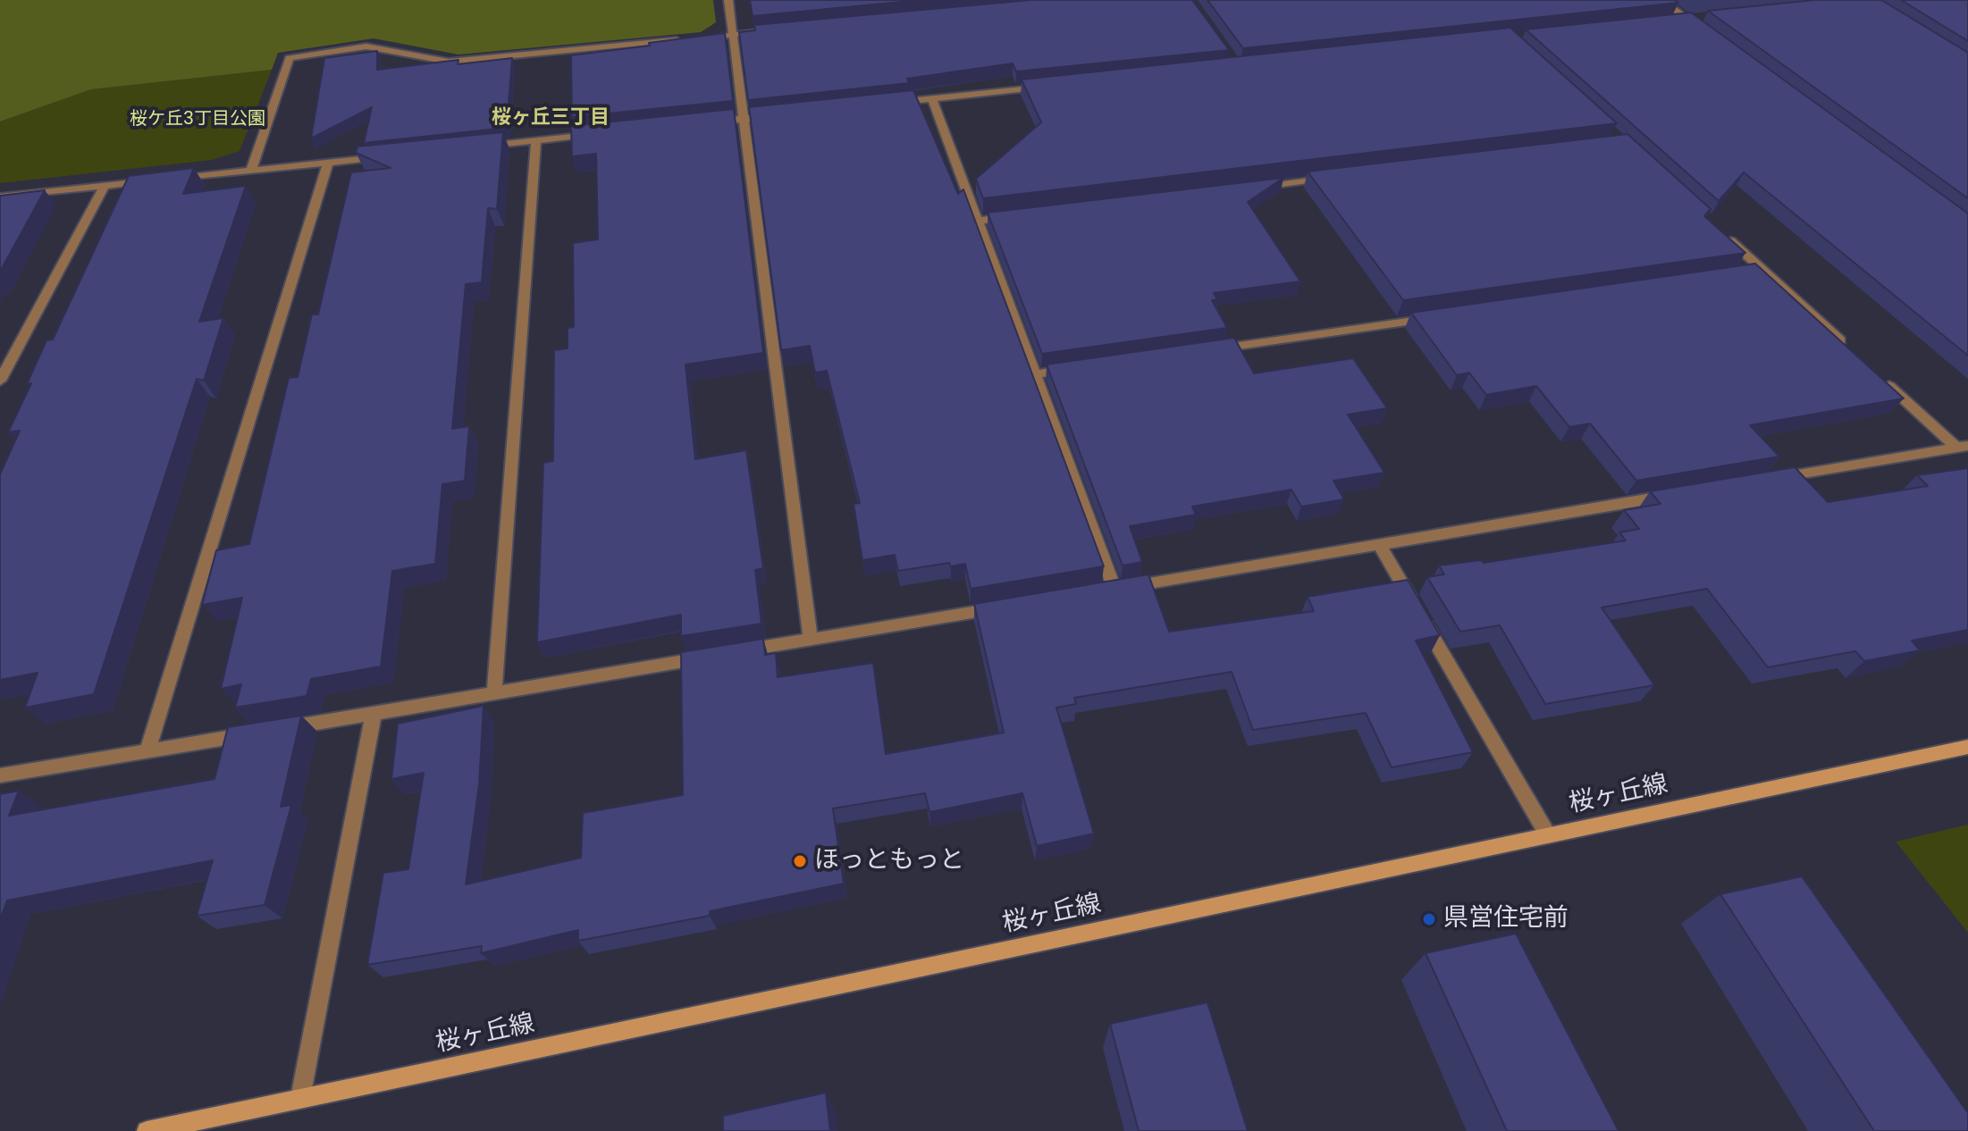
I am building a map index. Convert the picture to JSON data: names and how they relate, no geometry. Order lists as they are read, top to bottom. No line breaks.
{"streets":{"street":["桜ヶ丘線"]},"districts":["桜ヶ丘三丁目"],"parks":["桜ケ丘3丁目公園"],"places":["ほっともっと","県営住宅前"]}
